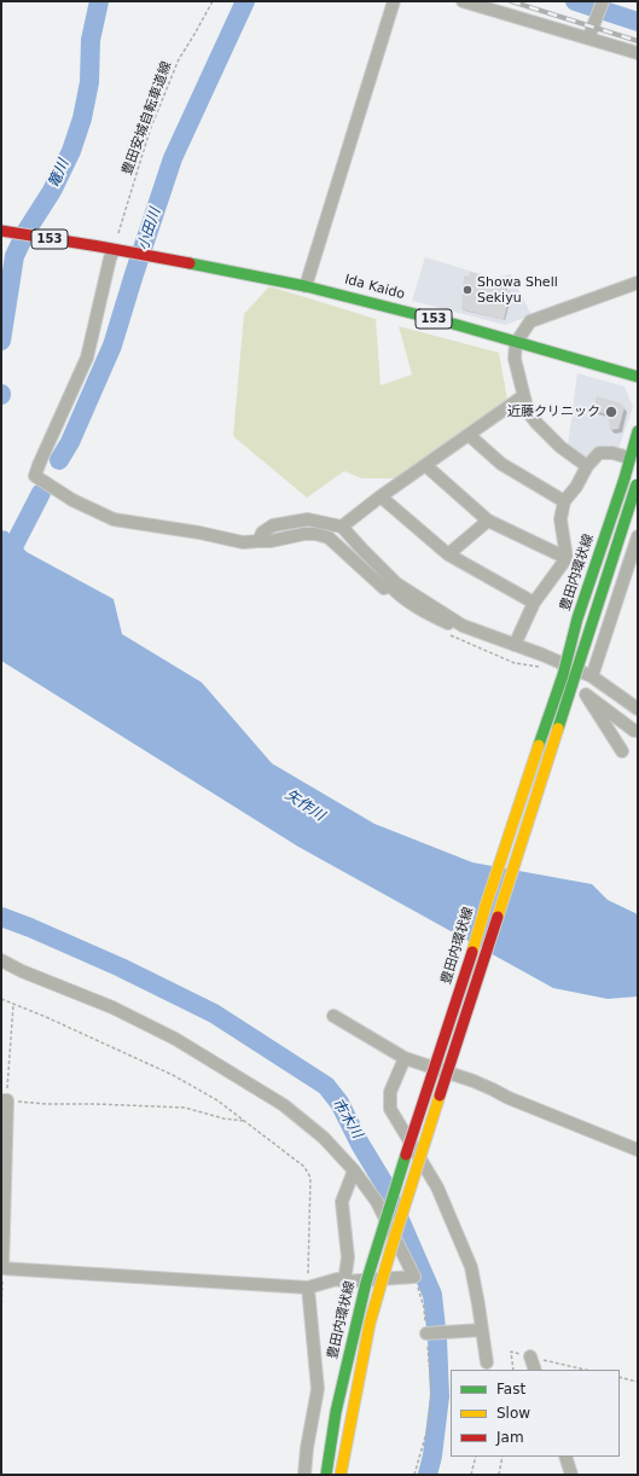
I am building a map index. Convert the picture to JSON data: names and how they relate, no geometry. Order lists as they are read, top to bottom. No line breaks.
{"streets":{"main road":["153","Ida Kaido","豊田内環状線"],"path":["豊田安城自転車道線"]},"crossings":[["豊田安城自転車道線","Ida Kaido"]],"water":["篭川","小田川","矢作川","市木川"],"places":["Showa Shell Sekiyu","近藤クリニック"],"legend":["Fast","Slow","Jam"]}
